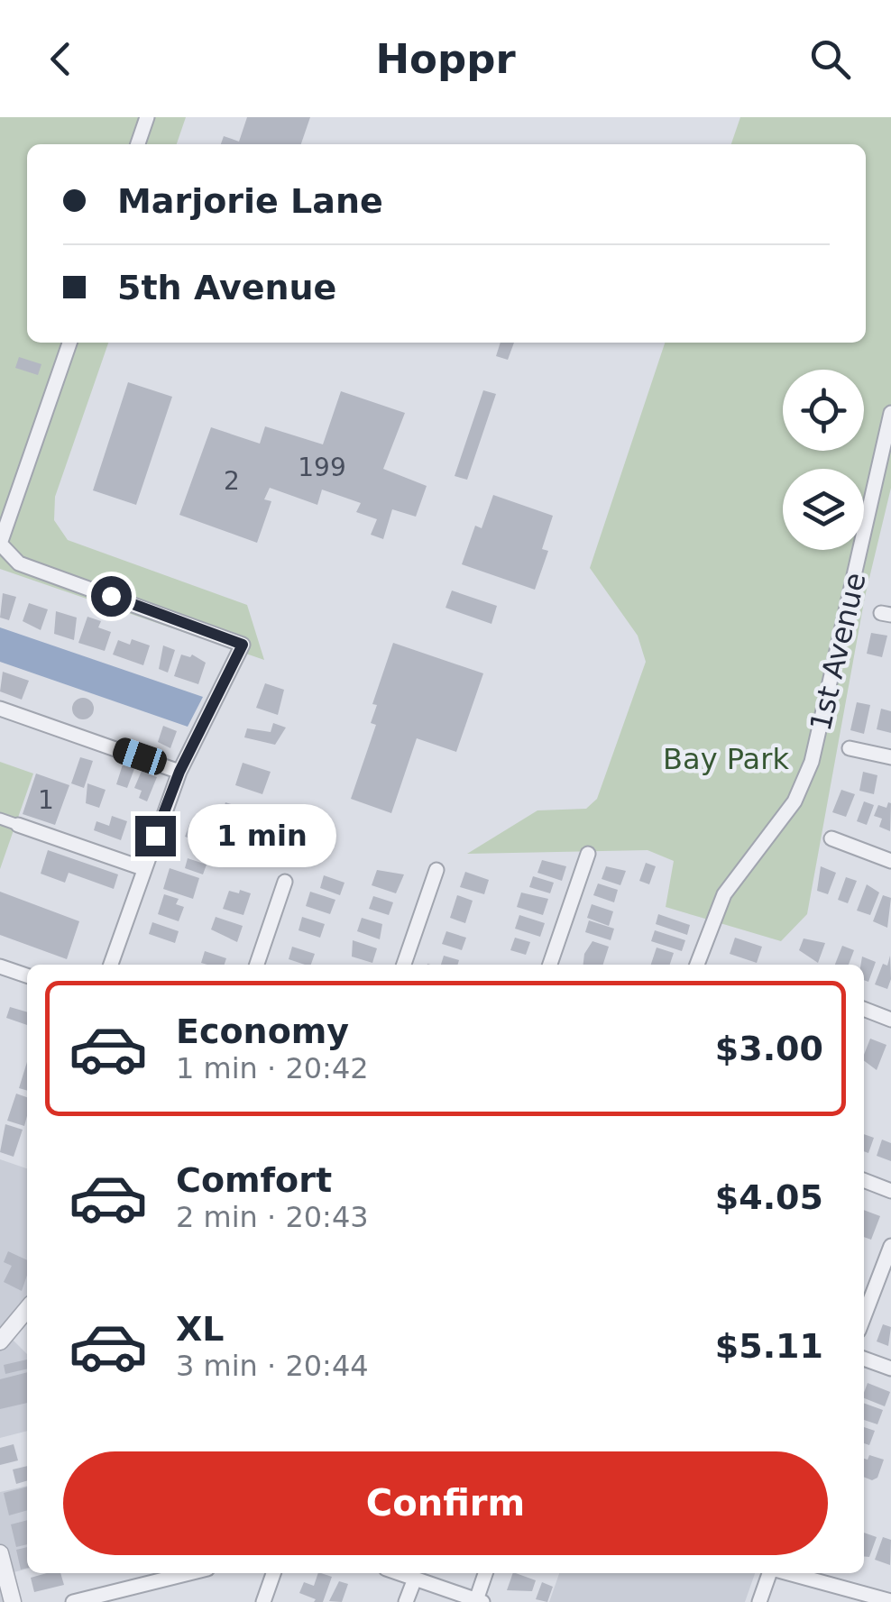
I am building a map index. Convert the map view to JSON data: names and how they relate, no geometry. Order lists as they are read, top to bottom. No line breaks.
{"streets":{"street":["1st Avenue"]},"parks":["Bay Park"],"house_numbers":["199","2","1"],"page":{"header":"Hoppr","banner":["Marjorie Lane","5th Avenue"],"bubble":"1 min","list":[{"name":"Economy","note":"1 min · 20:42","value":"$3.00"},{"name":"Comfort","note":"2 min · 20:43","value":"$4.05"},{"name":"XL","note":"3 min · 20:44","value":"$5.11"}],"buttons":"Confirm"}}
